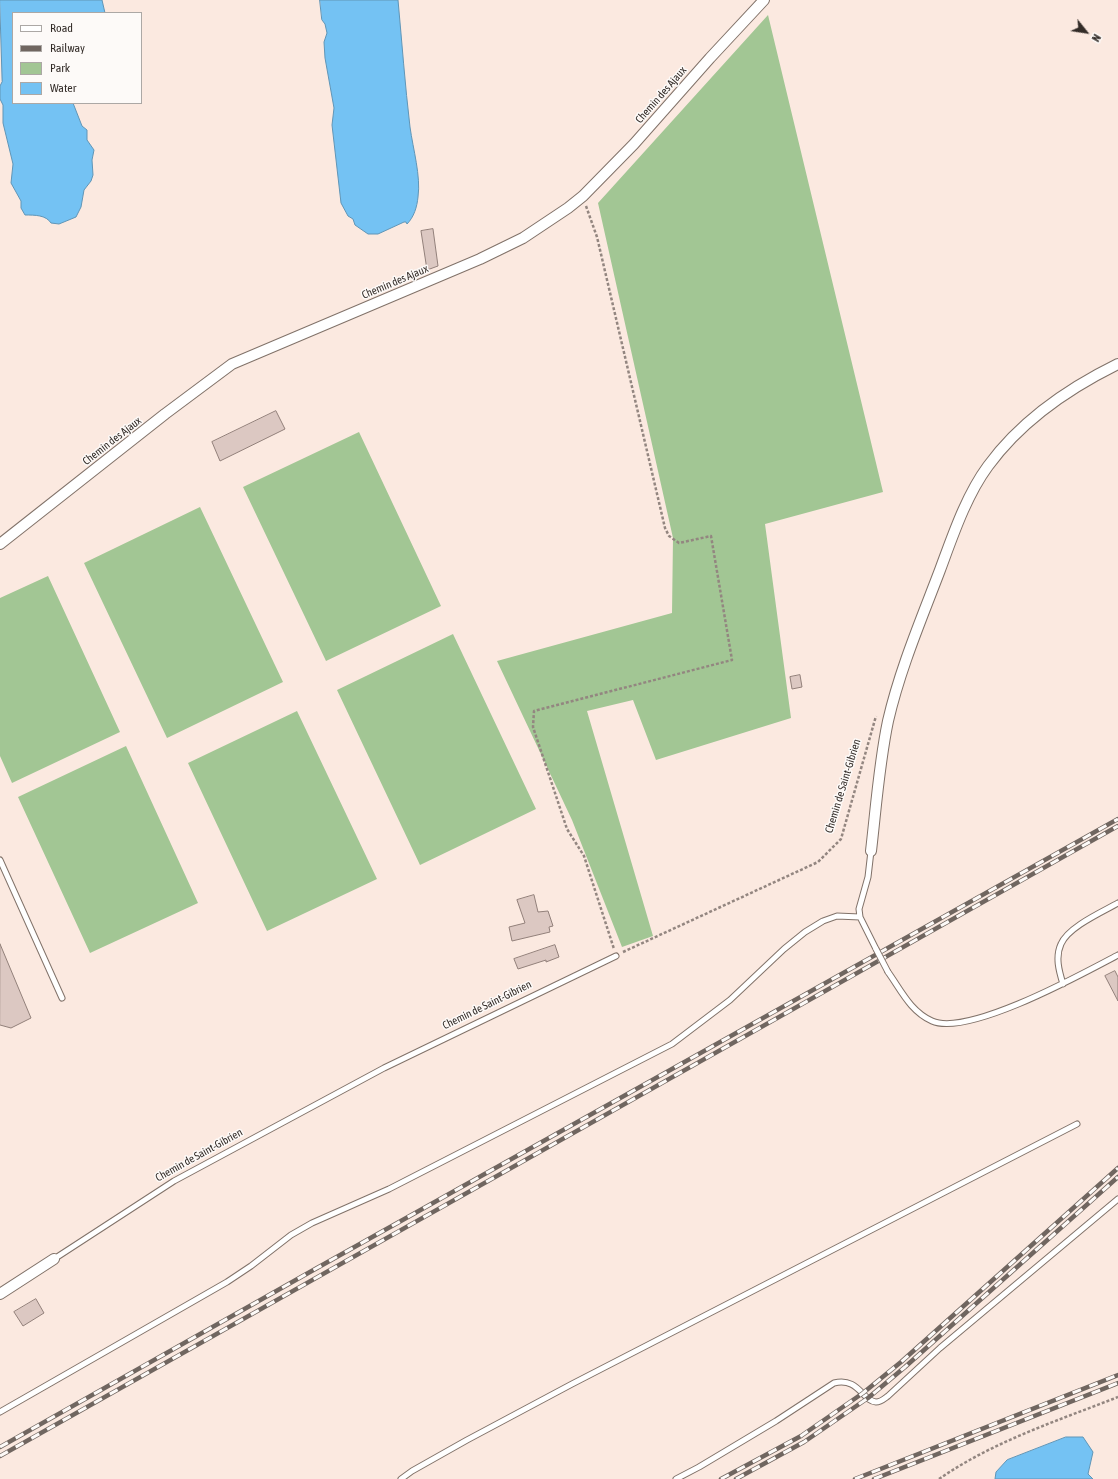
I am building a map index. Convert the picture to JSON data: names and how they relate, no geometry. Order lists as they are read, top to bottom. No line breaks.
{"streets":{"street":["Chemin des Ajaux","Chemin de Saint-Gibrien"]},"legend":["Road","Railway","Park","Water"],"north":"bottom right"}
